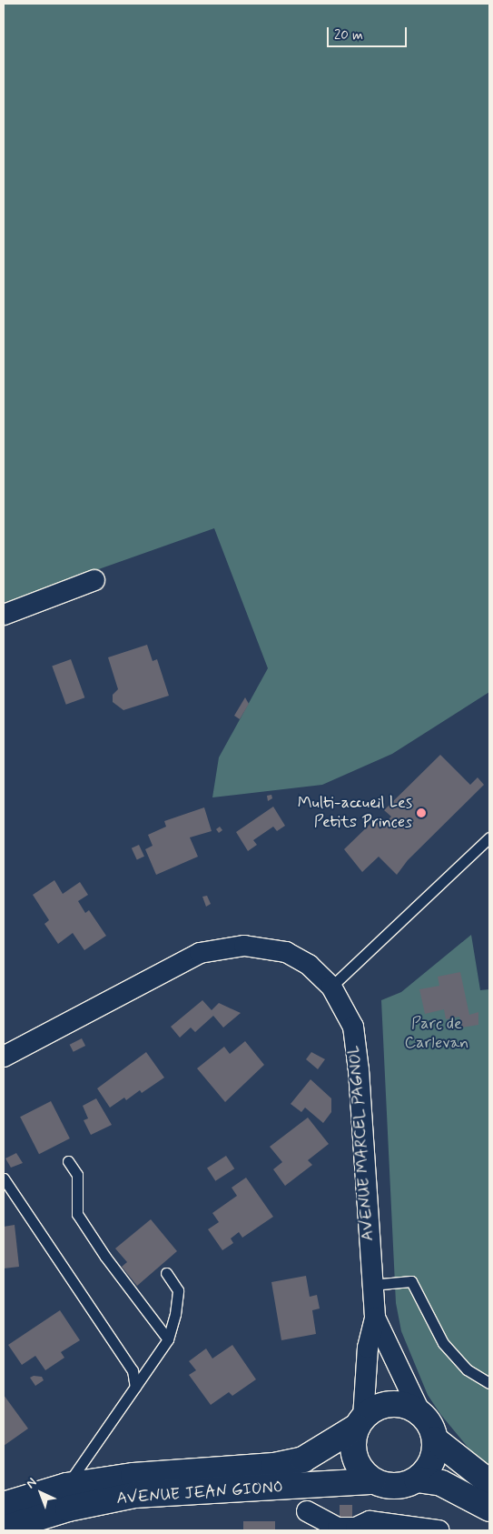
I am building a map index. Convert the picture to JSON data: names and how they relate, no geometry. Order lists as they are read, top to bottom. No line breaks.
{"streets":{"main road":["AVENUE JEAN GIONO"],"street":["AVENUE MARCEL PAGNOL"]},"crossings":[["AVENUE MARCEL PAGNOL","AVENUE JEAN GIONO"]],"parks":["Parc de Carlevan"],"places":["Multi-accueil Les Petits Princes"],"scale_bar":"20 m","north":"top left"}
